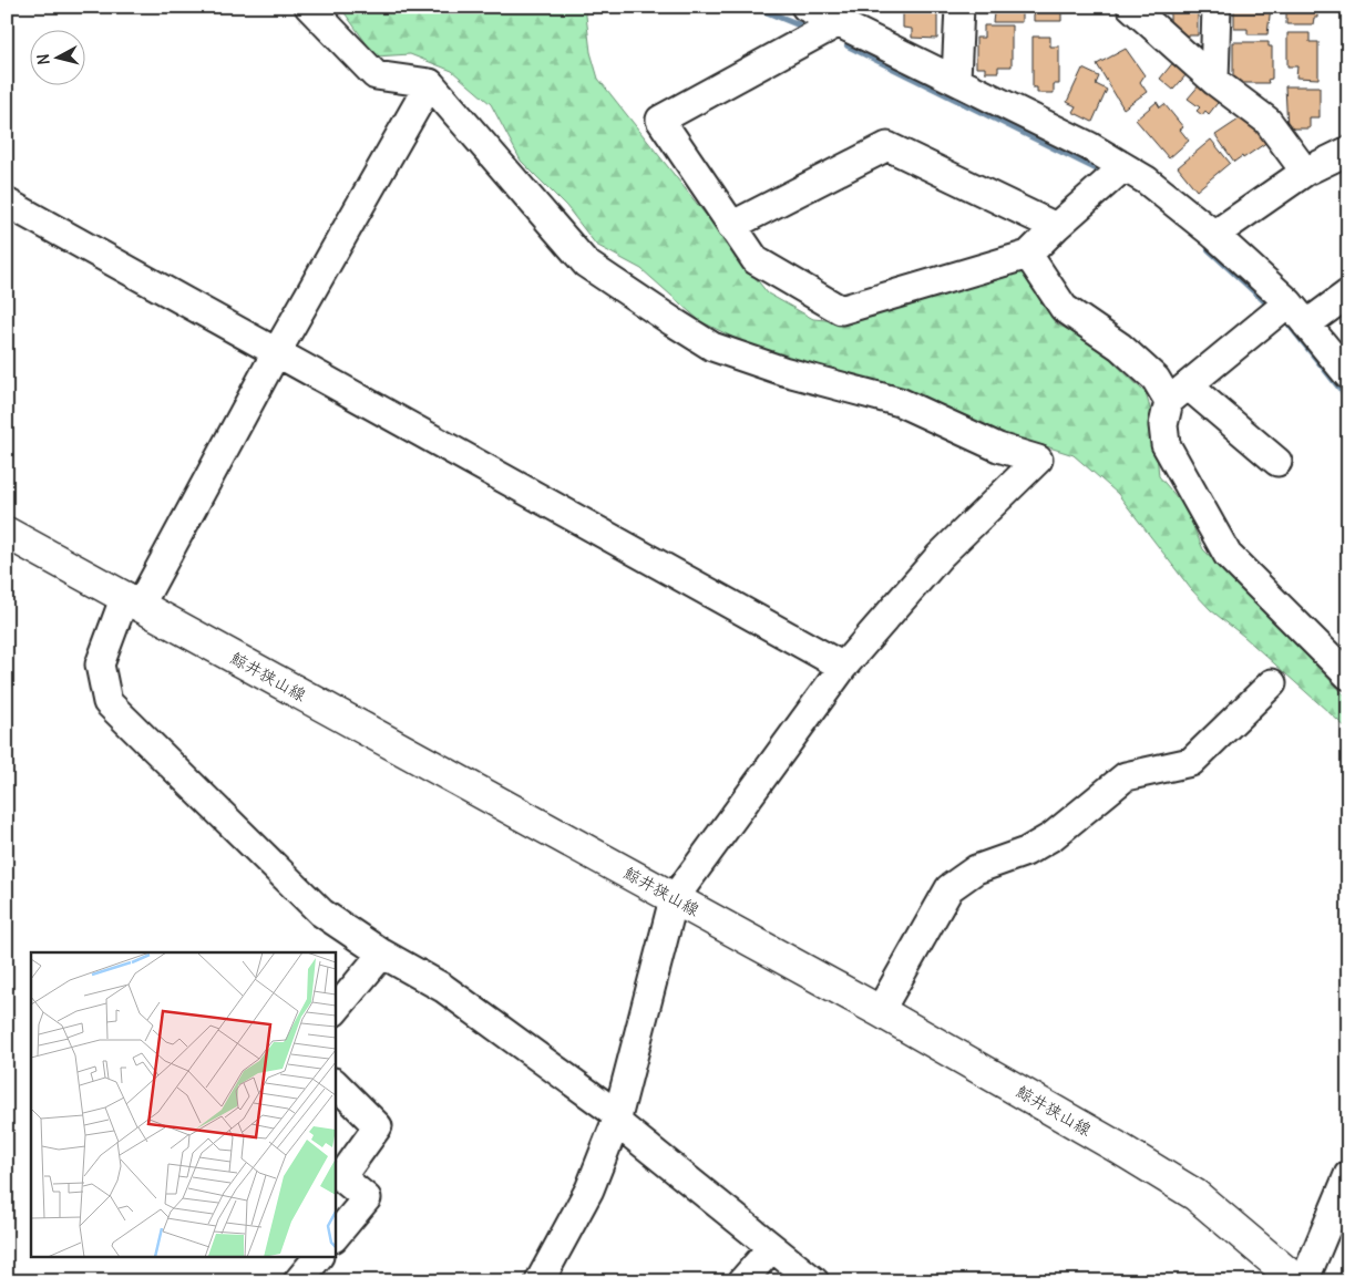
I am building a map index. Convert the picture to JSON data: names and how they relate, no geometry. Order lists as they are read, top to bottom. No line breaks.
{"streets":{"main road":["鯨井狭山線"]},"north":"left"}
